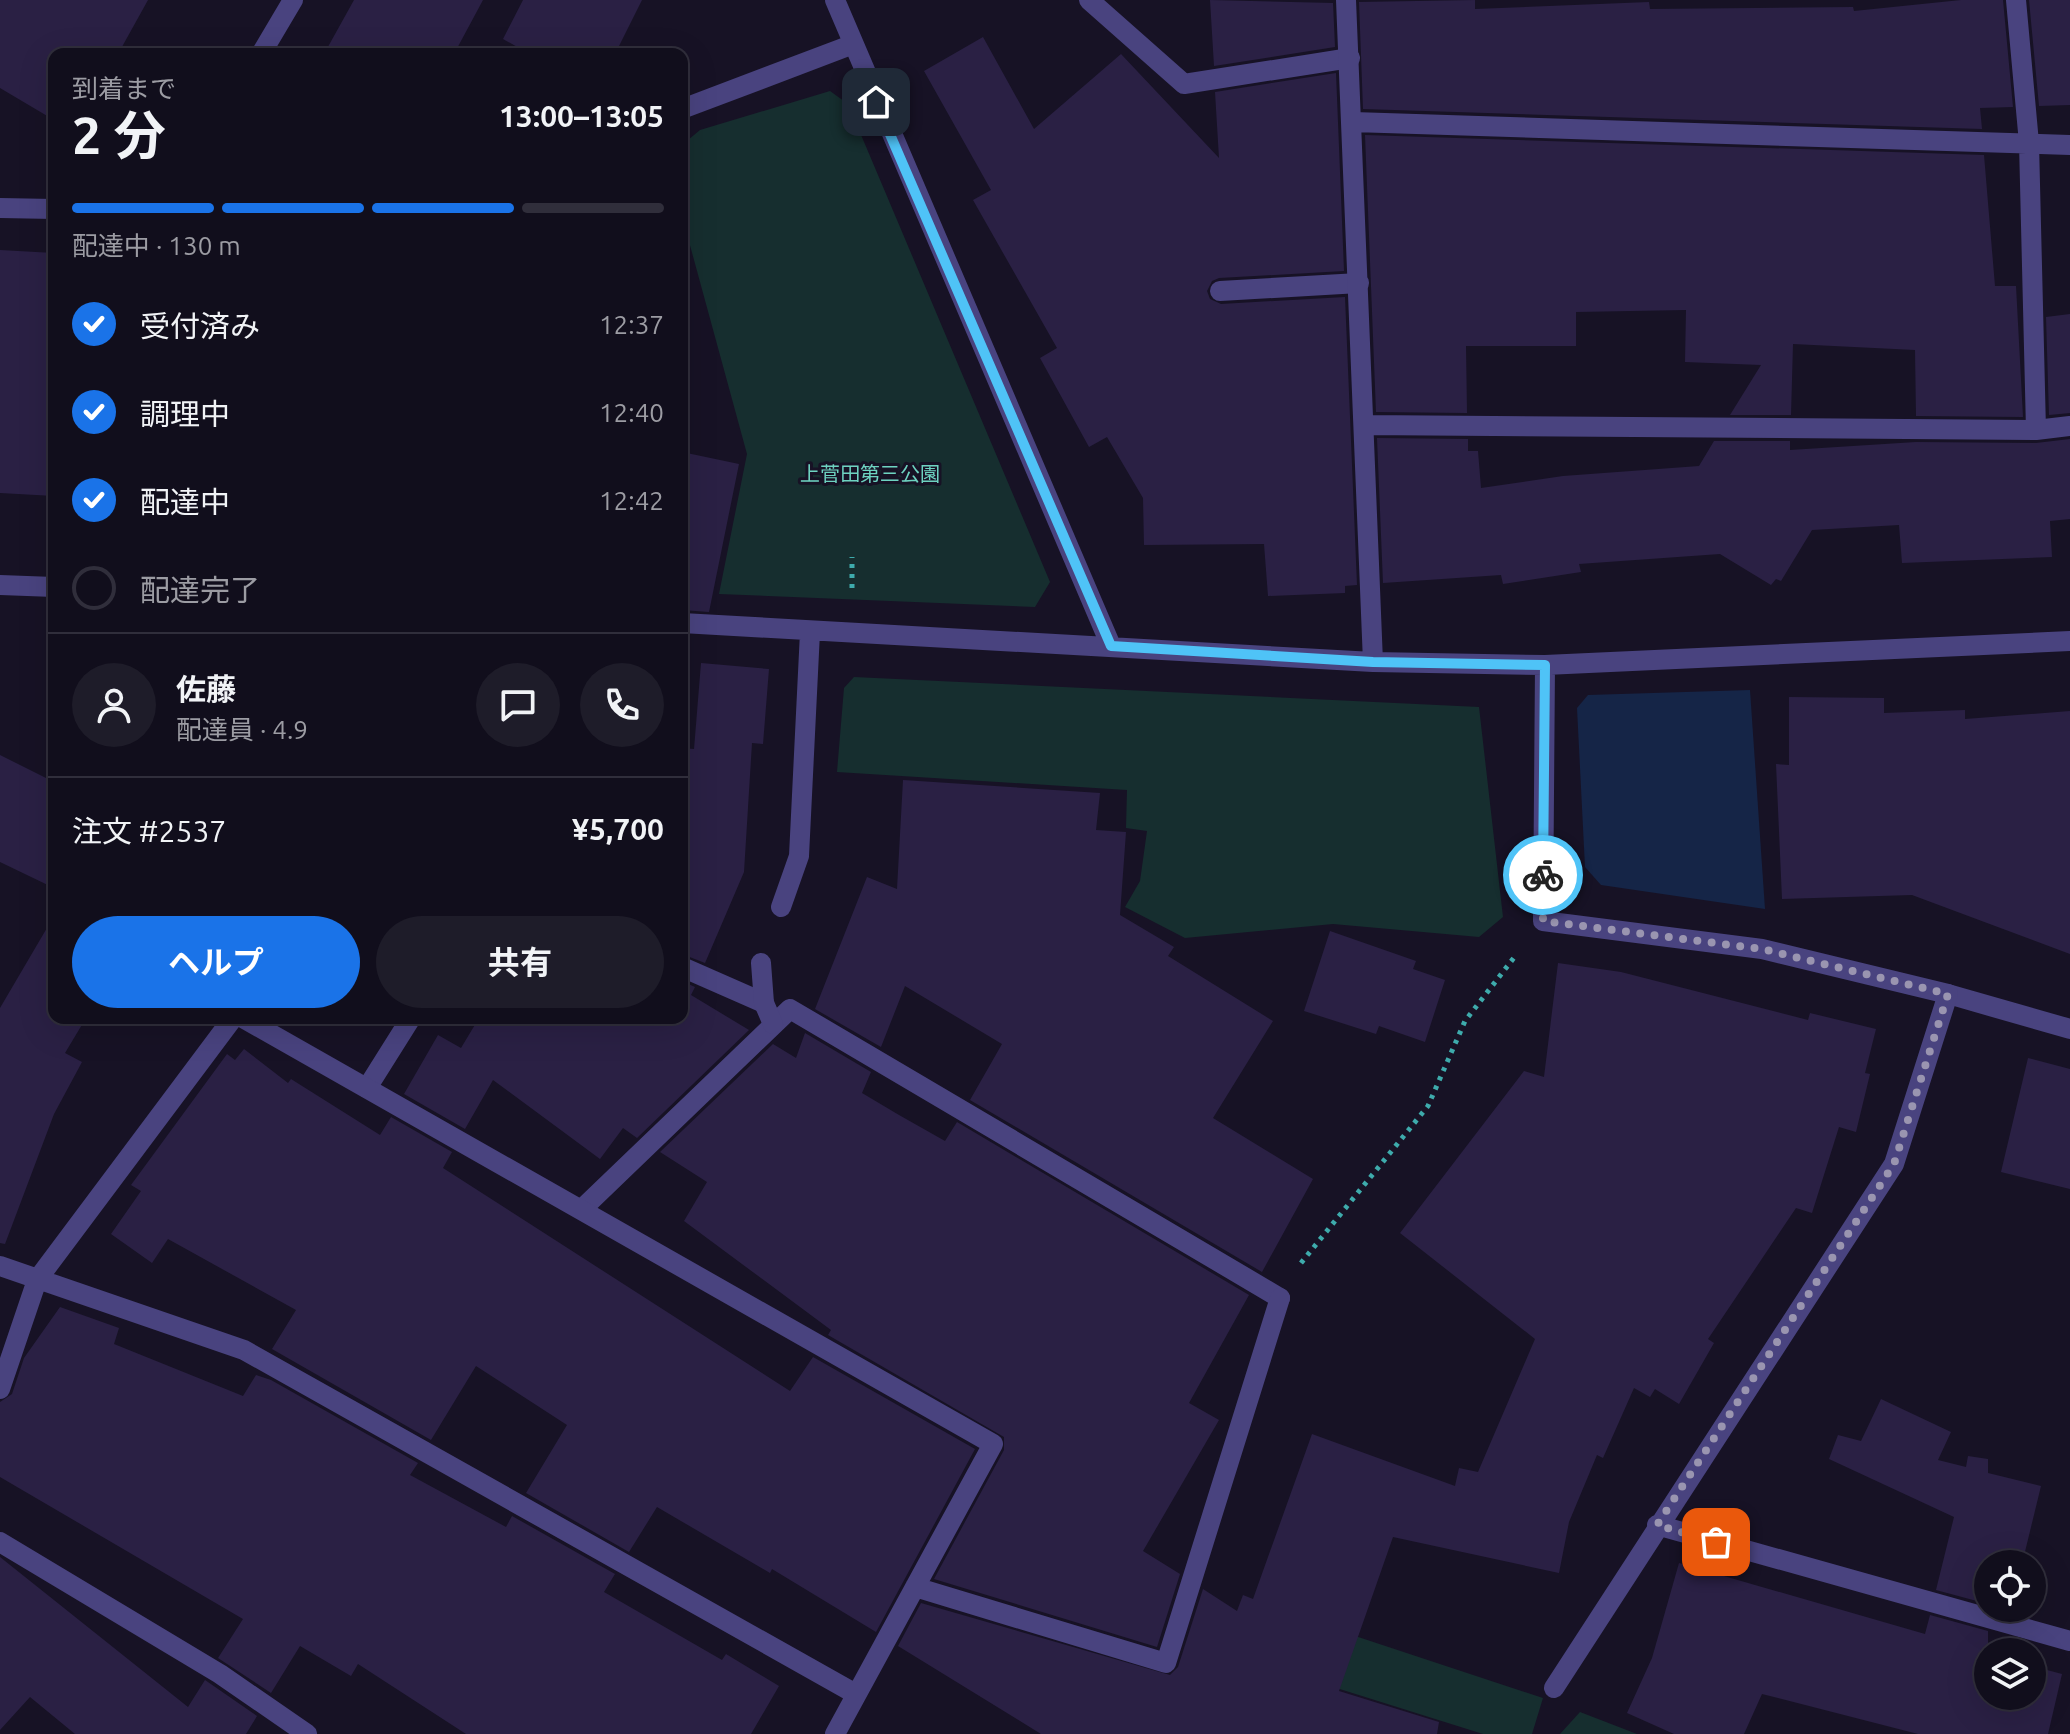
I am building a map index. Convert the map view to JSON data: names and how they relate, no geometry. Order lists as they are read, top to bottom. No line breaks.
{"parks":["上菅田第三公園"],"page":{"heading":["2 分","到着まで","13:00–13:05"],"panel":["佐藤","配達員 · 4.9","注文 #2537","¥5,700"],"bar":"配達中 · 130 m","list":[["受付済み","12:37"],["調理中","12:40"],["配達中","12:42"],"配達完了"],"buttons":["ヘルプ","共有"]}}
